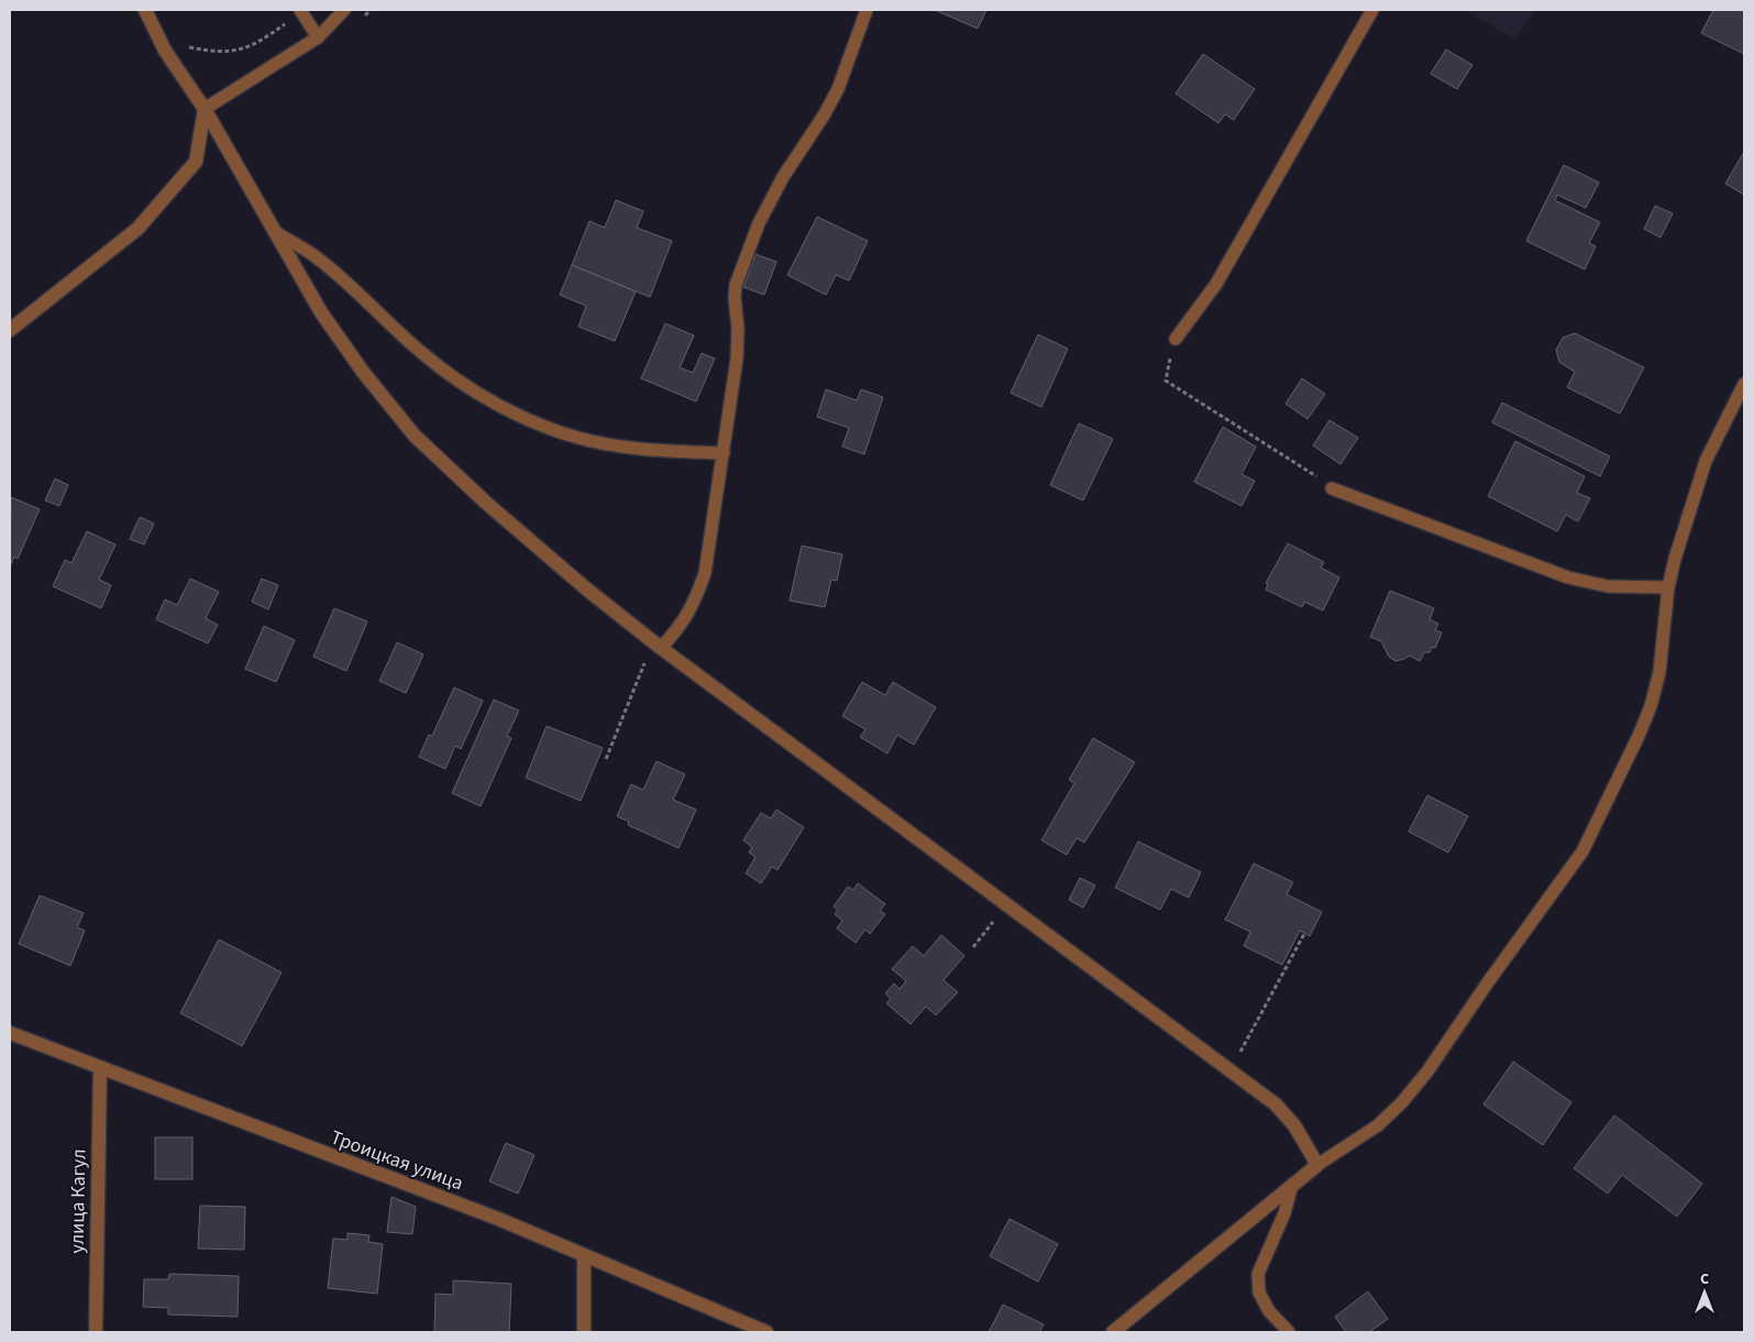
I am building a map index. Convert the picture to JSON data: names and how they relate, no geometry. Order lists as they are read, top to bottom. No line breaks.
{"streets":{"street":["Троицкая улица","улица Кагул"]},"crossings":[["Троицкая улица","улица Кагул"]],"north":"top"}
